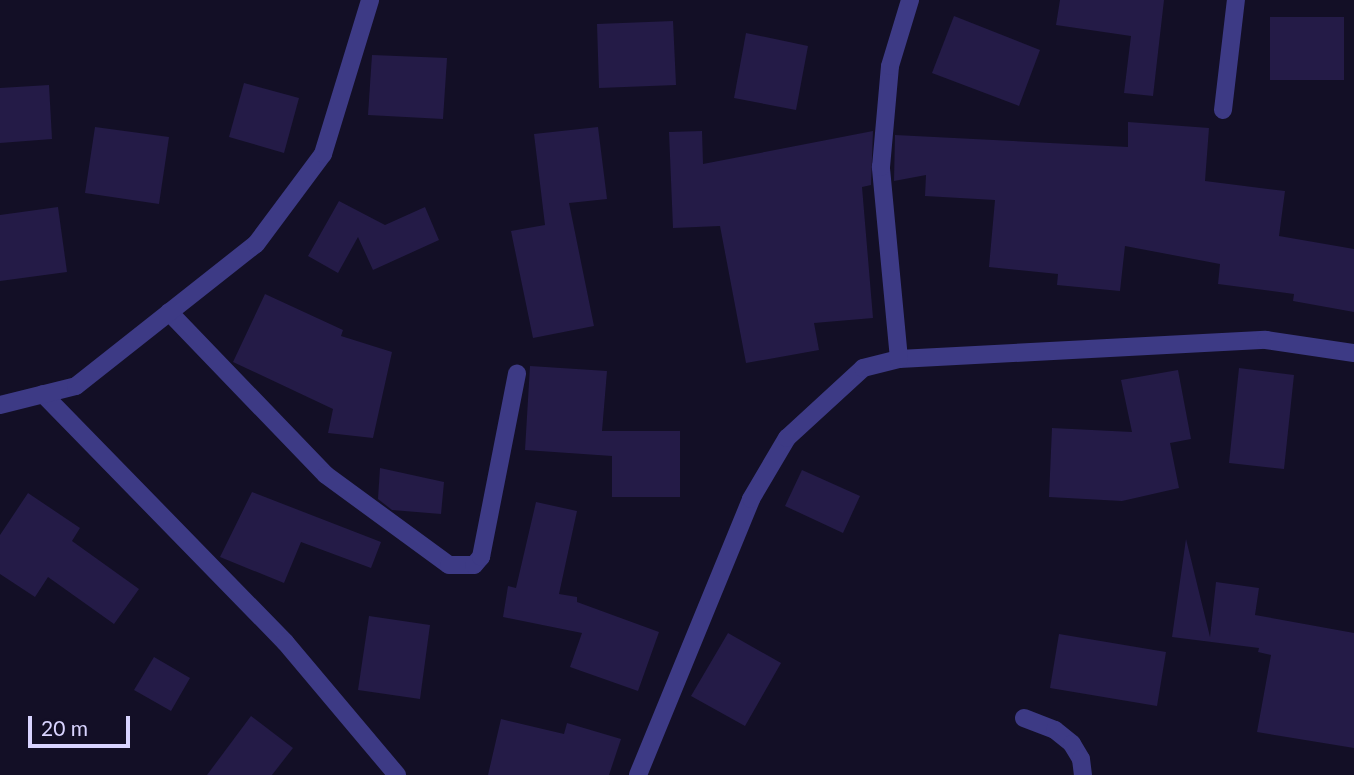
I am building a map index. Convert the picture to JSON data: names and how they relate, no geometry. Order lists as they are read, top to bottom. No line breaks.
{"scale_bar":"20 m"}
